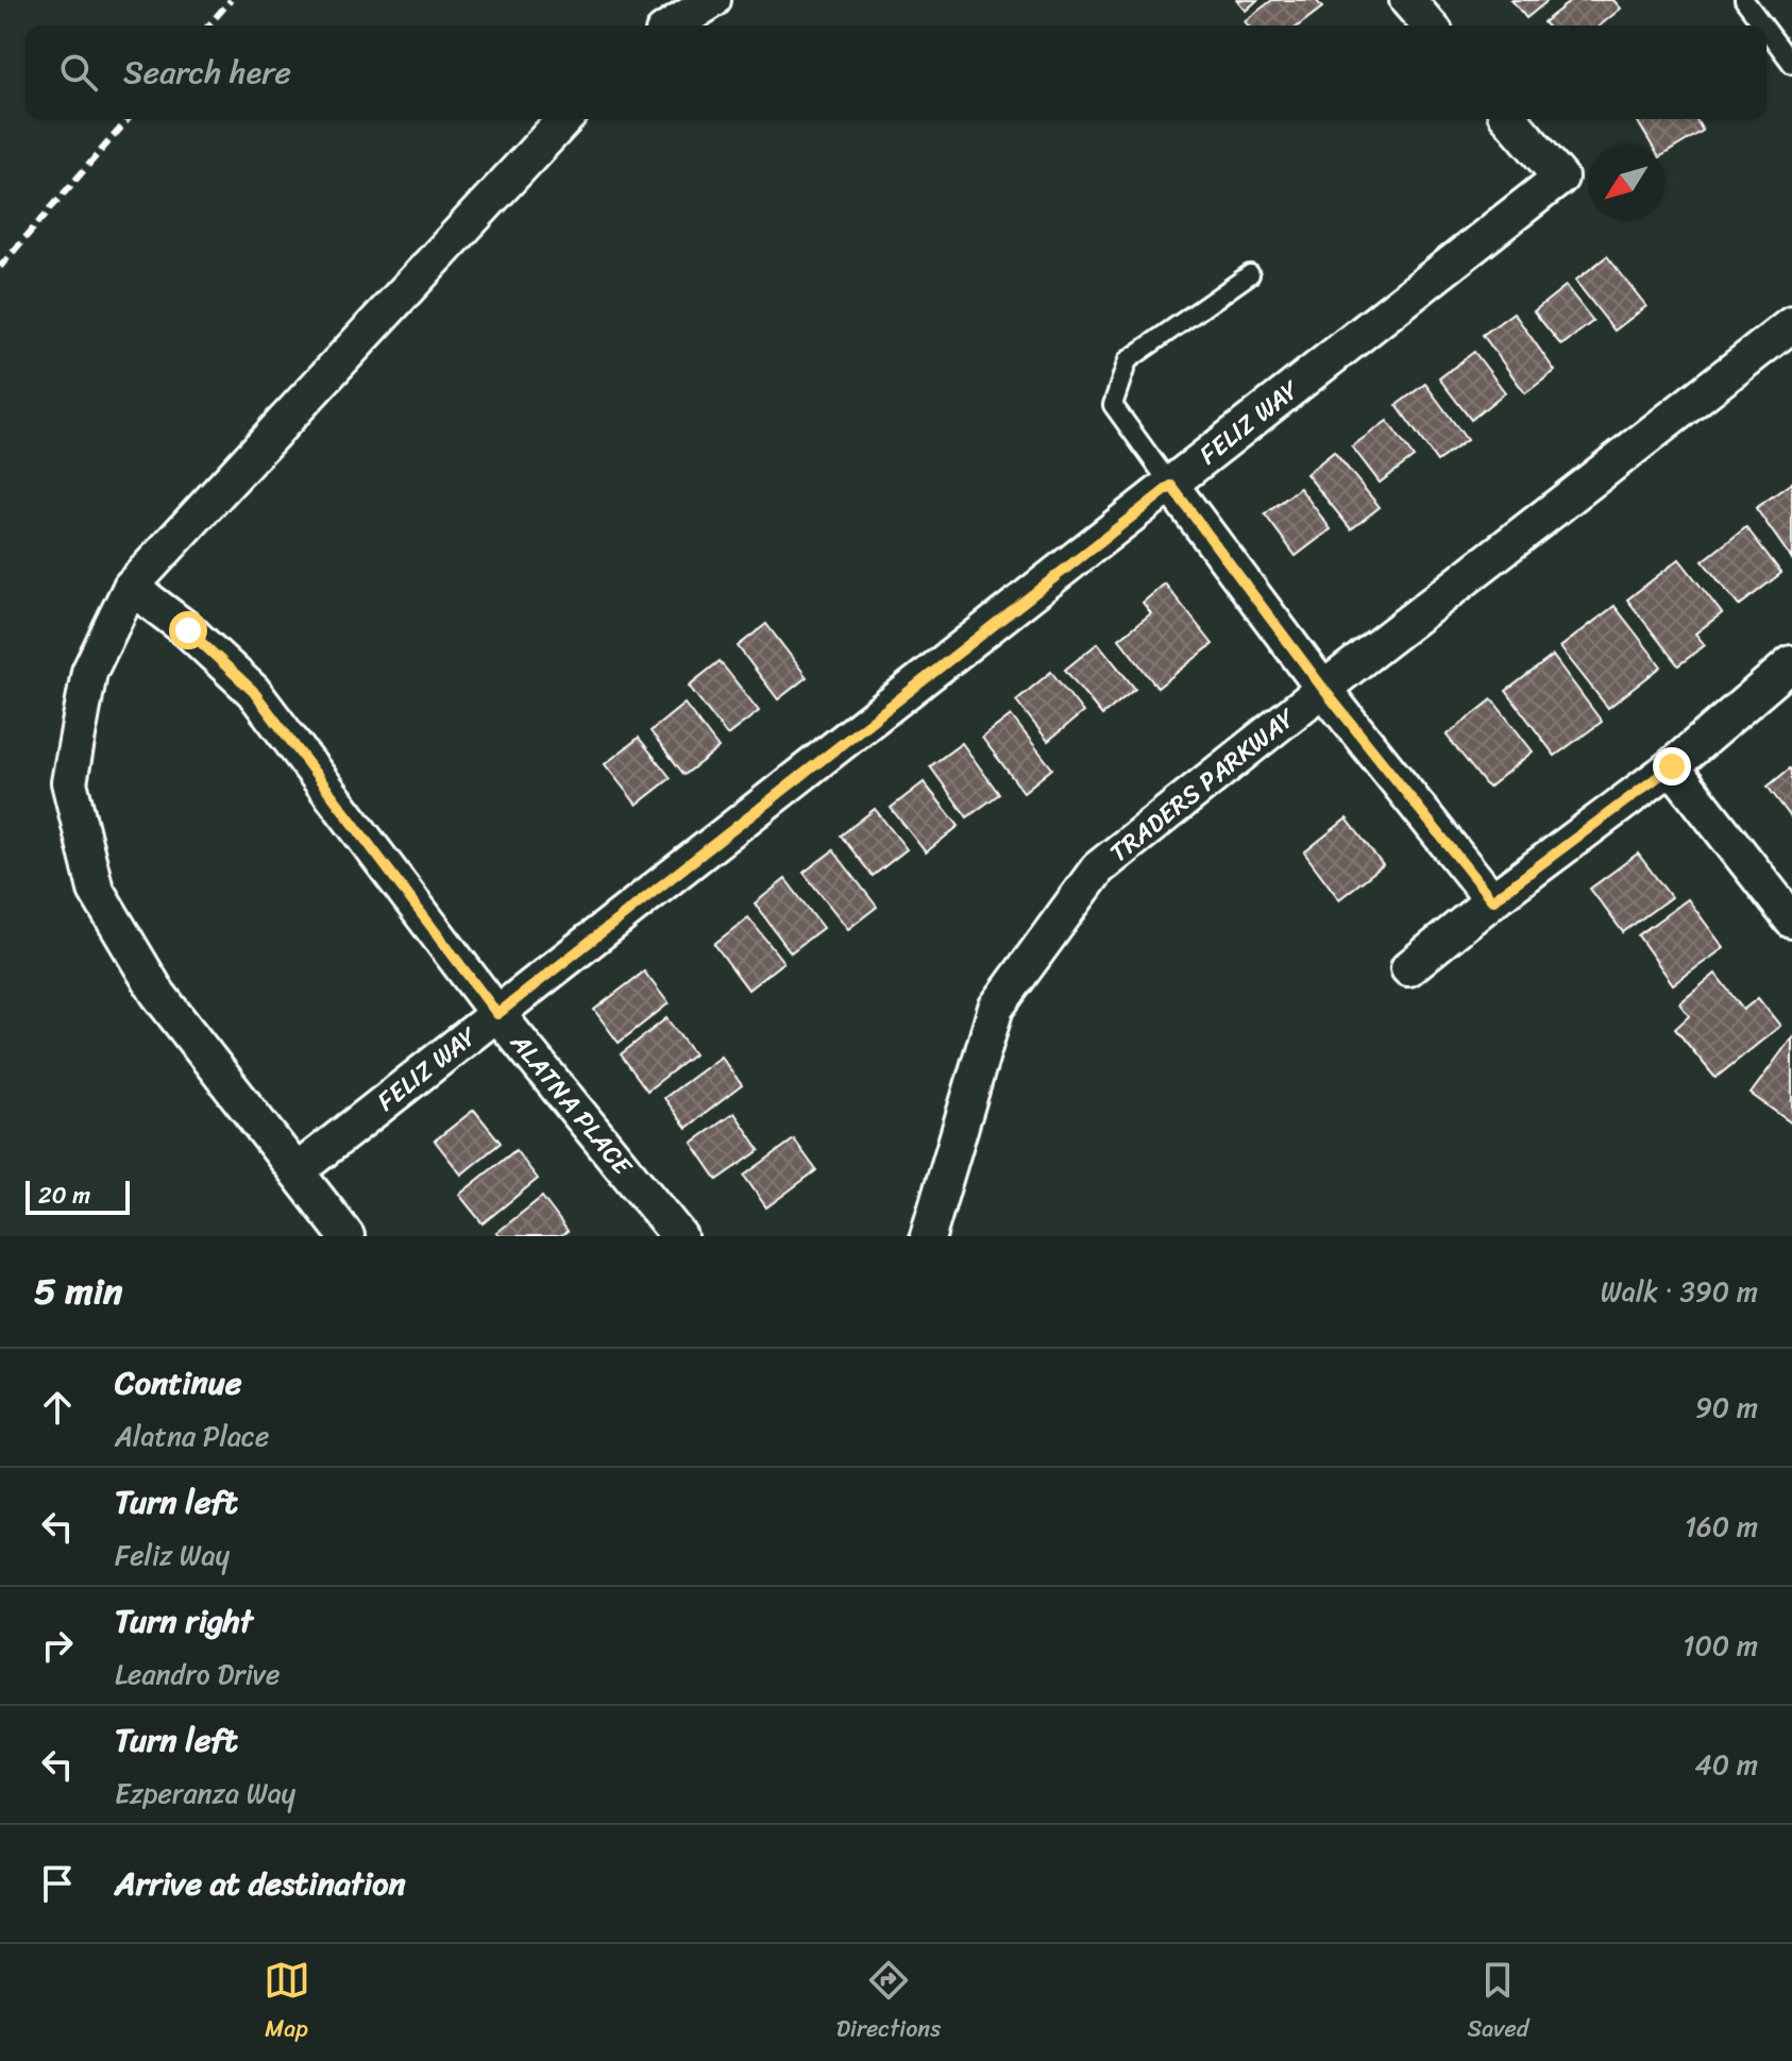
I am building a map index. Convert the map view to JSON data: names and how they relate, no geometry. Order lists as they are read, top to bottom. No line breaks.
{"streets":{"street":["FELIZ WAY","TRADERS PARKWAY","ALATNA PLACE"]},"crossings":[["FELIZ WAY","ALATNA PLACE"]],"scale_bar":"20 m","north":"bottom left","page":{"search":"Search here","scale":"20 m","heading":["5 min","Walk · 390 m"],"list":[["Continue","Alatna Place","90 m"],["Turn left","Feliz Way","160 m"],["Turn right","Leandro Drive","100 m"],["Turn left","Ezperanza Way","40 m"],"Arrive at destination"],"nav":["Map","Directions","Saved"]}}
